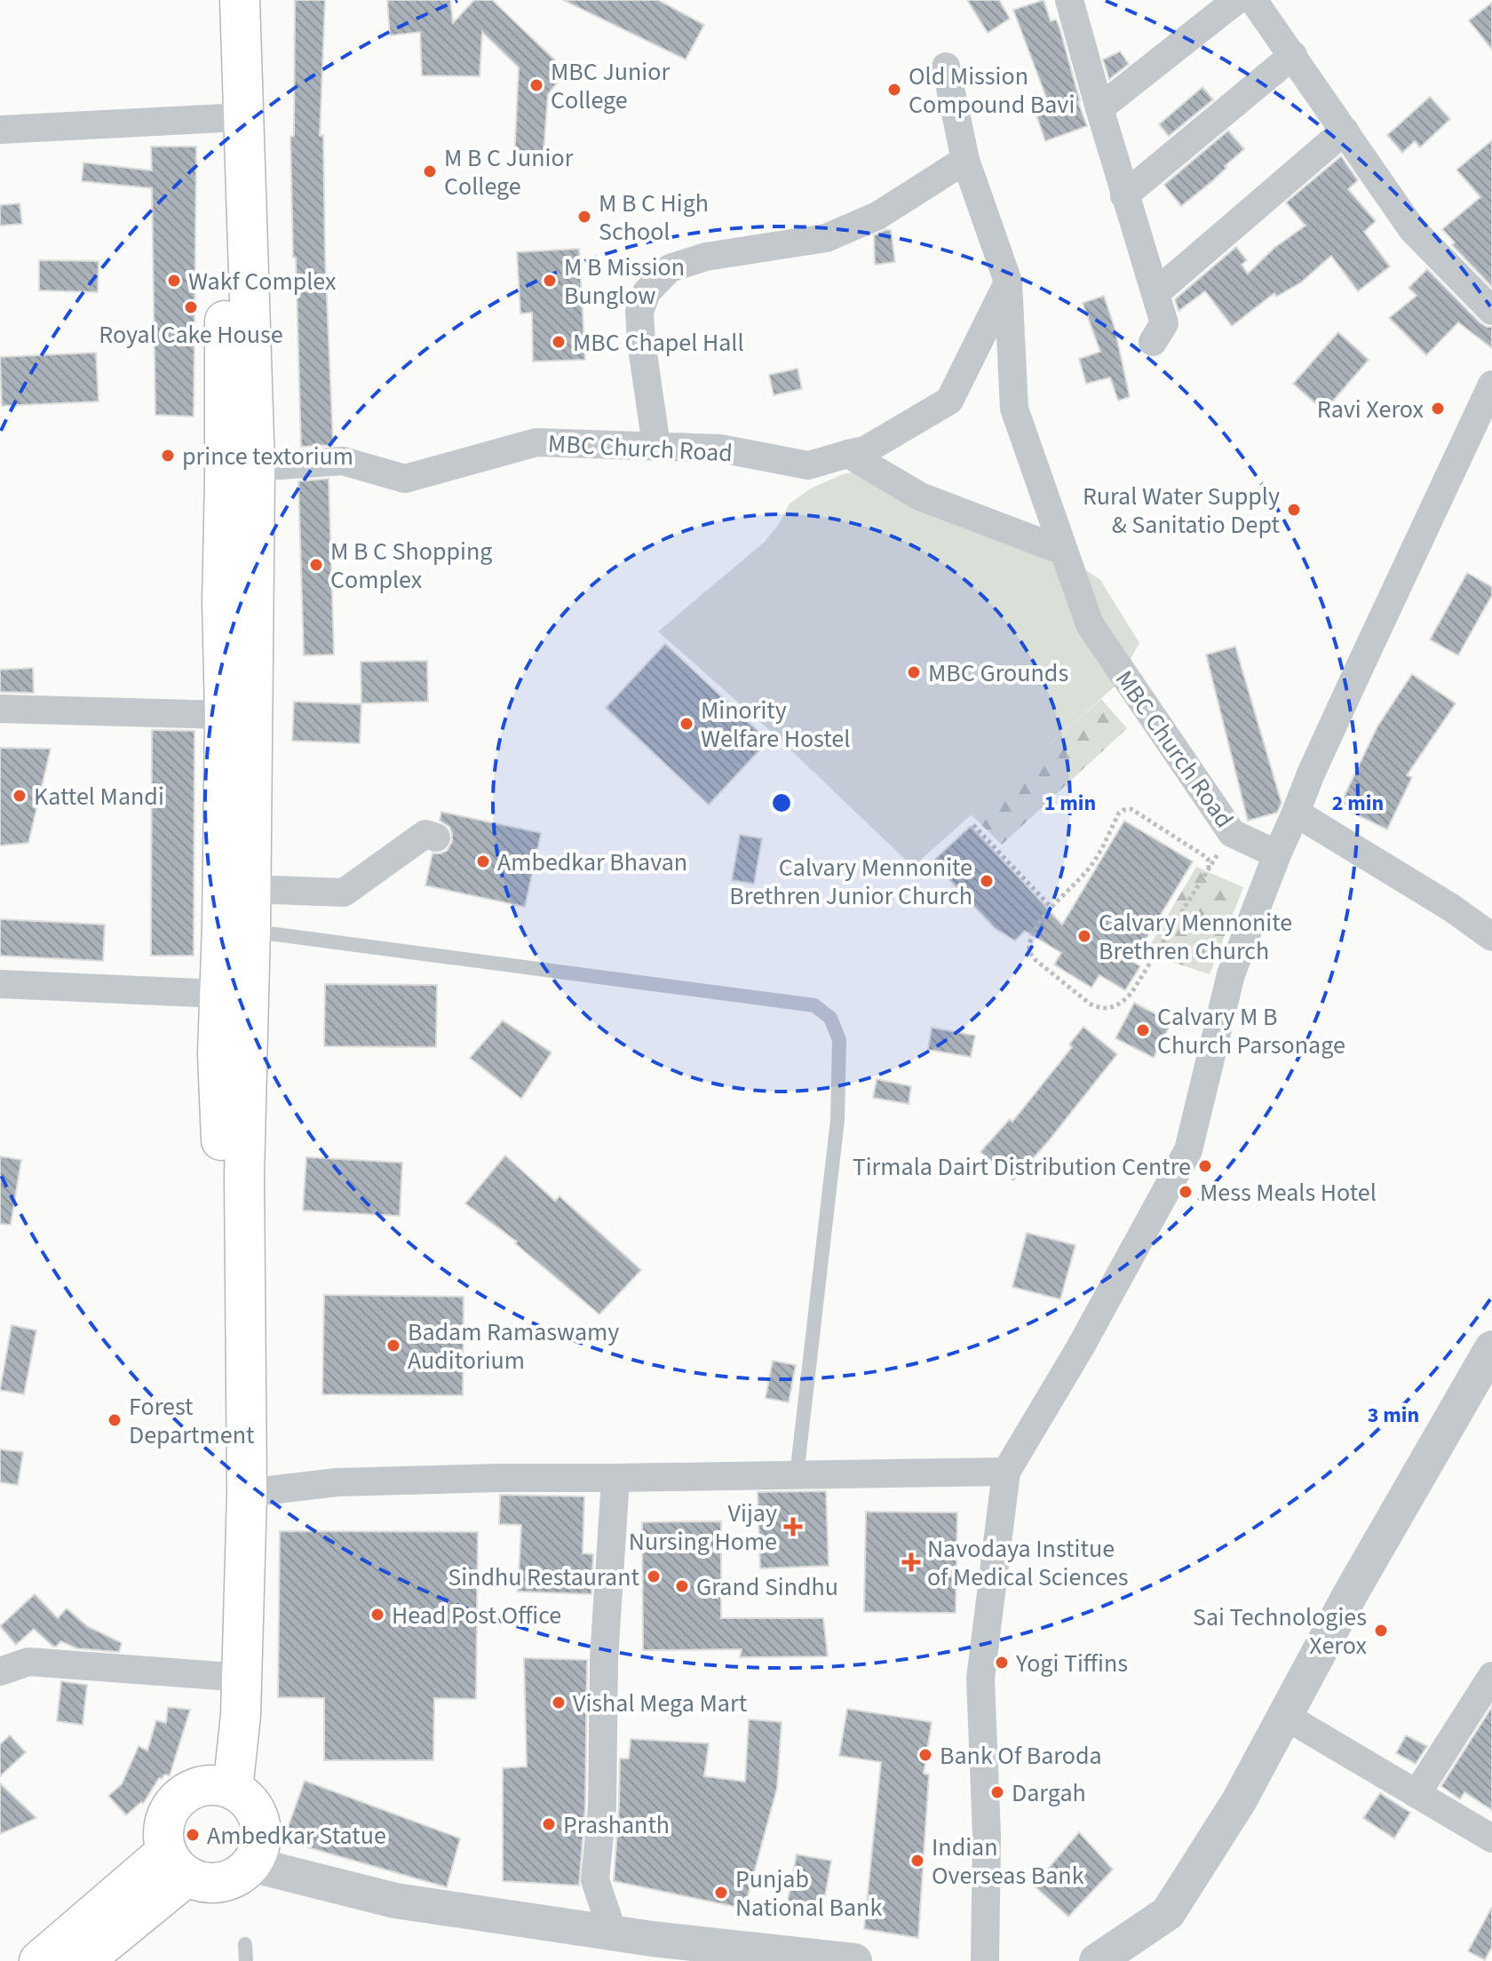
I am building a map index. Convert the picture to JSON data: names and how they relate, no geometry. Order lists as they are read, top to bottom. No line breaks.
{"streets":{"street":["MBC Church Road"]},"places":{"other":["MBC Junior College","Old Mission Compound Bavi","M B C Junior College","M B C High School","Wakf Complex","M B Mission Bunglow","Royal Cake House","MBC Chapel Hall","Ravi Xerox","prince textorium","Rural Water Supply & Sanitatio Dept","M B C Shopping Complex","MBC Grounds","Minority Welfare Hostel","Kattel Mandi","Ambedkar Bhavan","Calvary Mennonite Brethren Junior Church","Calvary Mennonite Brethren Church","Calvary M B Church Parsonage","Tirmala Dairt Distribution Centre","Mess Meals Hotel","Badam Ramaswamy Auditorium","Forest Department","Sindhu Restaurant","Grand Sindhu","Head Post Office","Sai Technologies Xerox","Yogi Tiffins","Vishal Mega Mart","Bank Of Baroda","Dargah","Prashanth","Ambedkar Statue","Indian Overseas Bank","Punjab National Bank"],"health":["Vijay Nursing Home","Navodaya Institue of Medical Sciences"]},"rings":["1 min","2 min","3 min"]}
